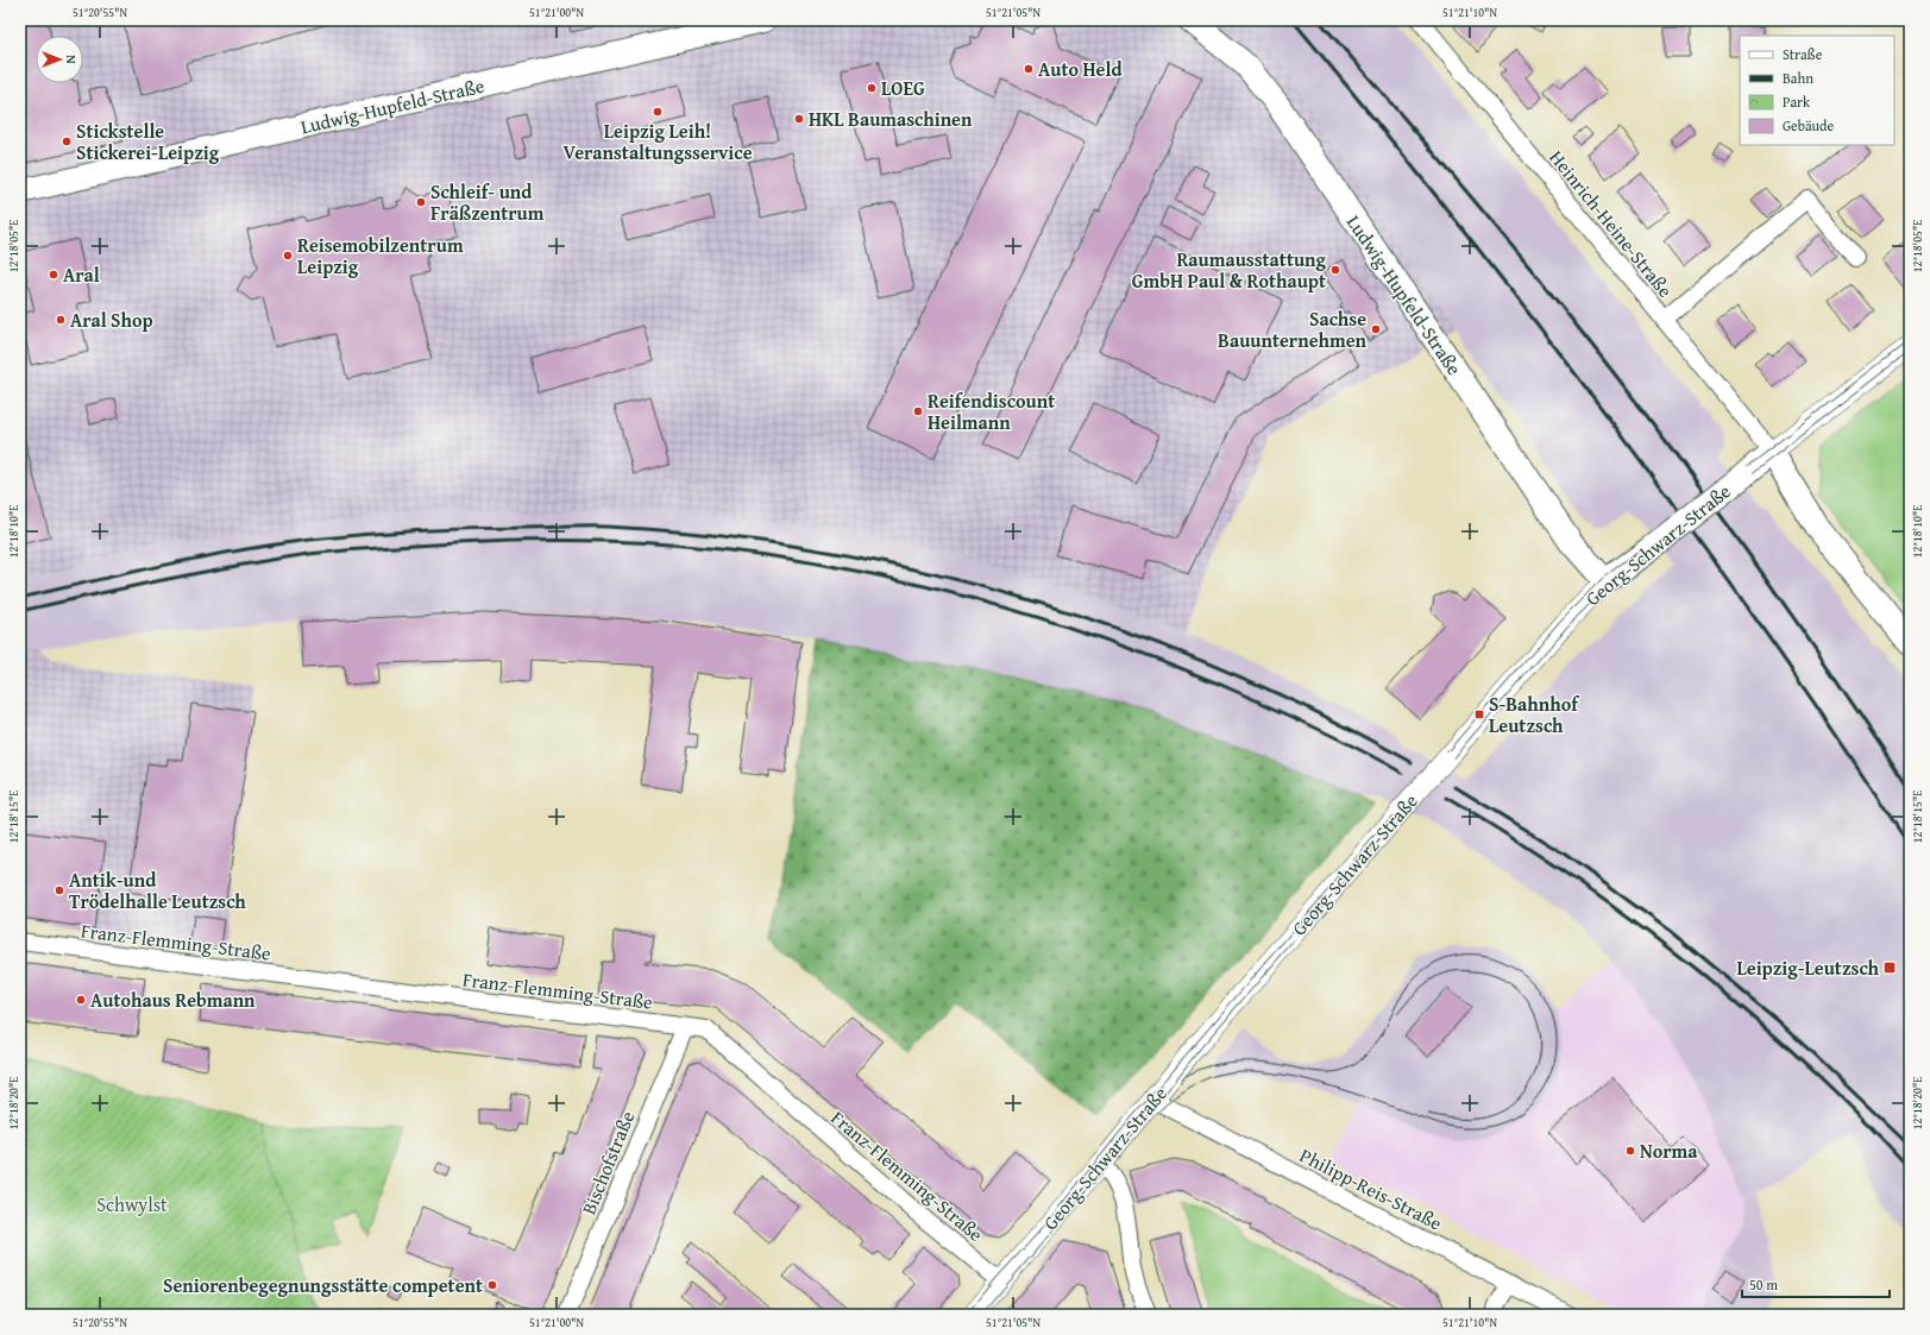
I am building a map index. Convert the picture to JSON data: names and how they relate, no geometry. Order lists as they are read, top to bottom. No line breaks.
{"streets":{"main road":["Ludwig-Hupfeld-Straße","Georg-Schwarz-Straße"],"street":["Heinrich-Heine-Straße","Franz-Flemming-Straße","Bischofstraße","Philipp-Reis-Straße"]},"crossings":[["Ludwig-Hupfeld-Straße","Georg-Schwarz-Straße"],["Heinrich-Heine-Straße","Georg-Schwarz-Straße"],["Georg-Schwarz-Straße","Franz-Flemming-Straße"],["Georg-Schwarz-Straße","Philipp-Reis-Straße"],["Franz-Flemming-Straße","Bischofstraße"]],"parks":["Schwylst"],"places":{"other":["Auto Held","LOEG","Leipzig Leih! Veranstaltungsservice","HKL Baumaschinen","Stickstelle Stickerei-Leipzig","Schleif- und Fräßzentrum","Reisemobilzentrum Leipzig","Raumausstattung GmbH Paul & Rothaupt","Aral","Aral Shop","Sachse Bauunternehmen","Reifendiscount Heilmann","Antik-und Trödelhalle Leutzsch","Autohaus Rebmann","Norma","Seniorenbegegnungsstätte competent"],"transit":["S-Bahnhof Leutzsch","Leipzig-Leutzsch"]},"legend":["Straße","Bahn","Park","Gebäude"],"scale_bar":"50 m","north":"right","coordinates":["51°20'55\"N","51°21'00\"N","51°21'05\"N","51°21'10\"N","12°18'05\"E","12°18'10\"E","12°18'15\"E","12°18'20\"E"]}
